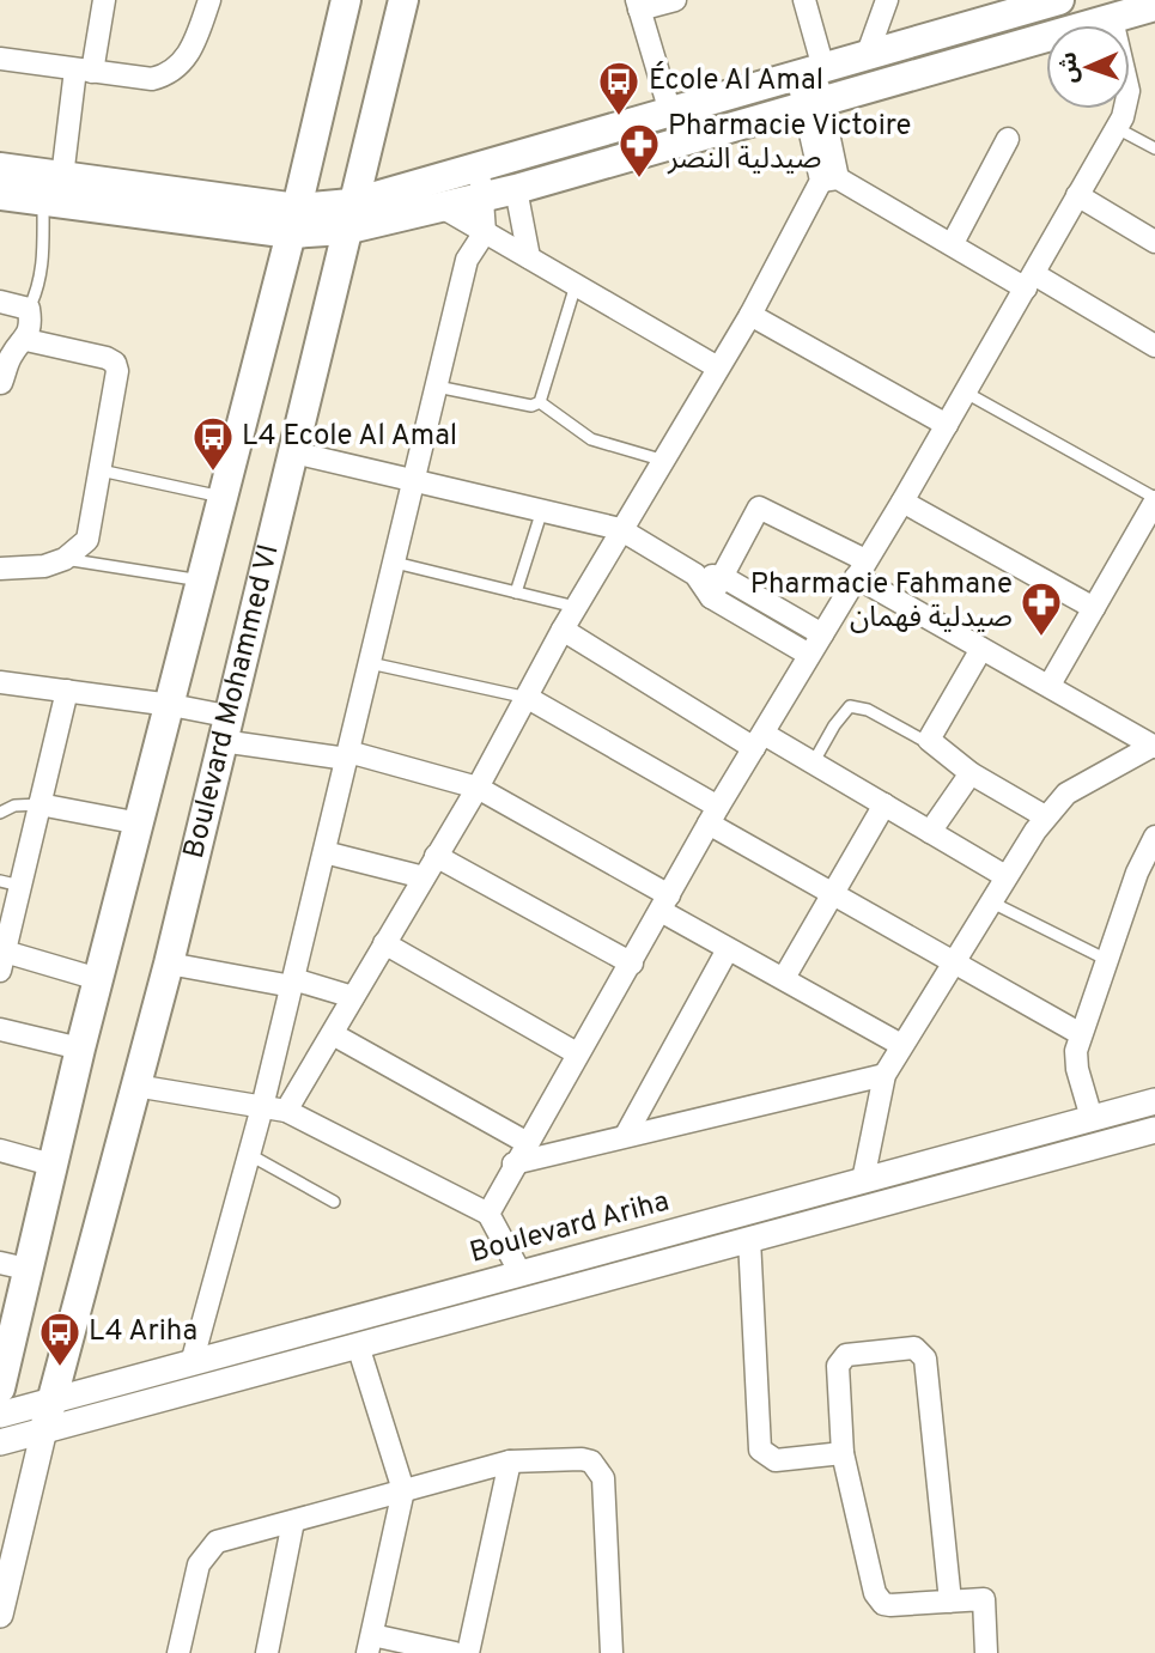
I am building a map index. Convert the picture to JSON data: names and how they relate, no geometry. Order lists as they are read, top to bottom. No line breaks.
{"streets":{"main road":["Boulevard Mohammed VI"],"street":["Boulevard Ariha"]},"crossings":[["Boulevard Mohammed VI","Boulevard Ariha"]],"places":{"bus stop":["École Al Amal","L4 Ecole Al Amal","L4 Ariha"],"pharmacy":["Pharmacie Victoire صيدلية النصر","Pharmacie Fahmane صيدلية فهمان"]},"north":"left"}
